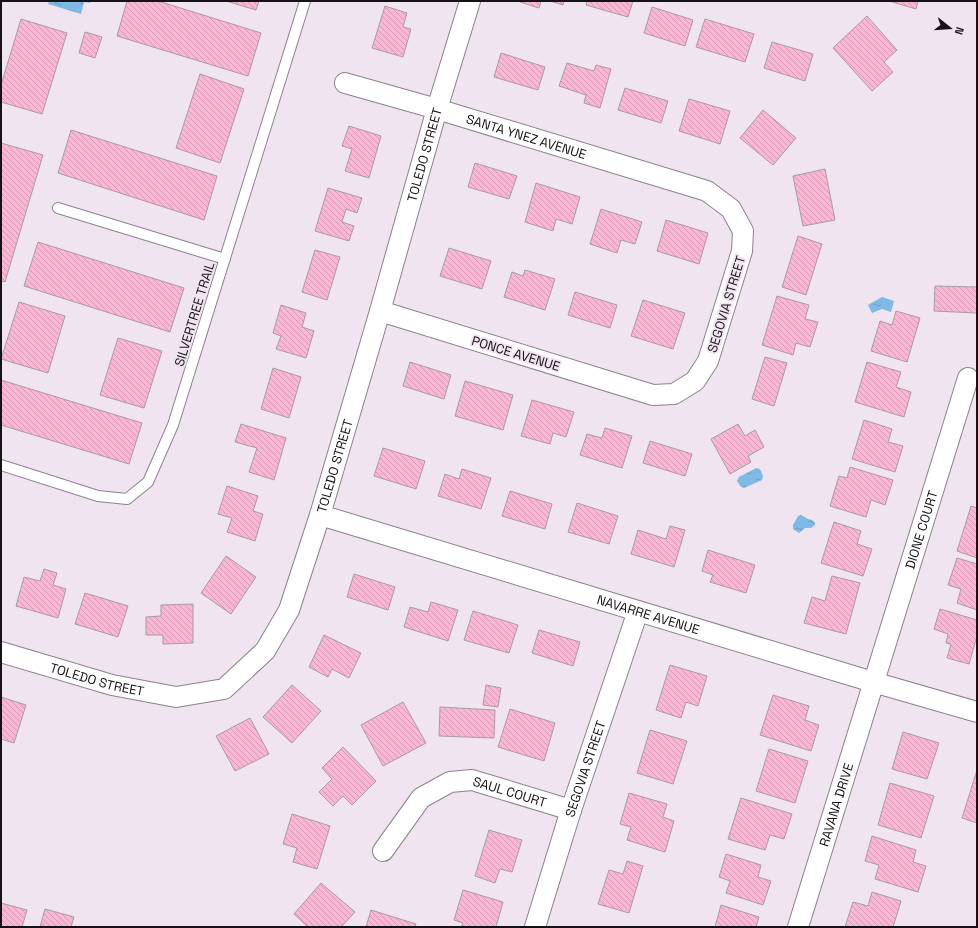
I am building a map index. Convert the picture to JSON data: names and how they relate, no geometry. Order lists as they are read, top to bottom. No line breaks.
{"streets":{"street":["SANTA YNEZ AVENUE","TOLEDO STREET","SEGOVIA STREET","PONCE AVENUE","DIONE COURT","NAVARRE AVENUE","SAUL COURT","RAVANA DRIVE"],"lane":["SILVERTREE TRAIL"]},"crossings":[["SANTA YNEZ AVENUE","TOLEDO STREET"],["SANTA YNEZ AVENUE","SEGOVIA STREET"],["TOLEDO STREET","PONCE AVENUE"],["TOLEDO STREET","NAVARRE AVENUE"],["SEGOVIA STREET","PONCE AVENUE"],["SEGOVIA STREET","NAVARRE AVENUE"],["SEGOVIA STREET","SAUL COURT"],["DIONE COURT","NAVARRE AVENUE"],["DIONE COURT","RAVANA DRIVE"],["NAVARRE AVENUE","RAVANA DRIVE"]],"north":"right"}
